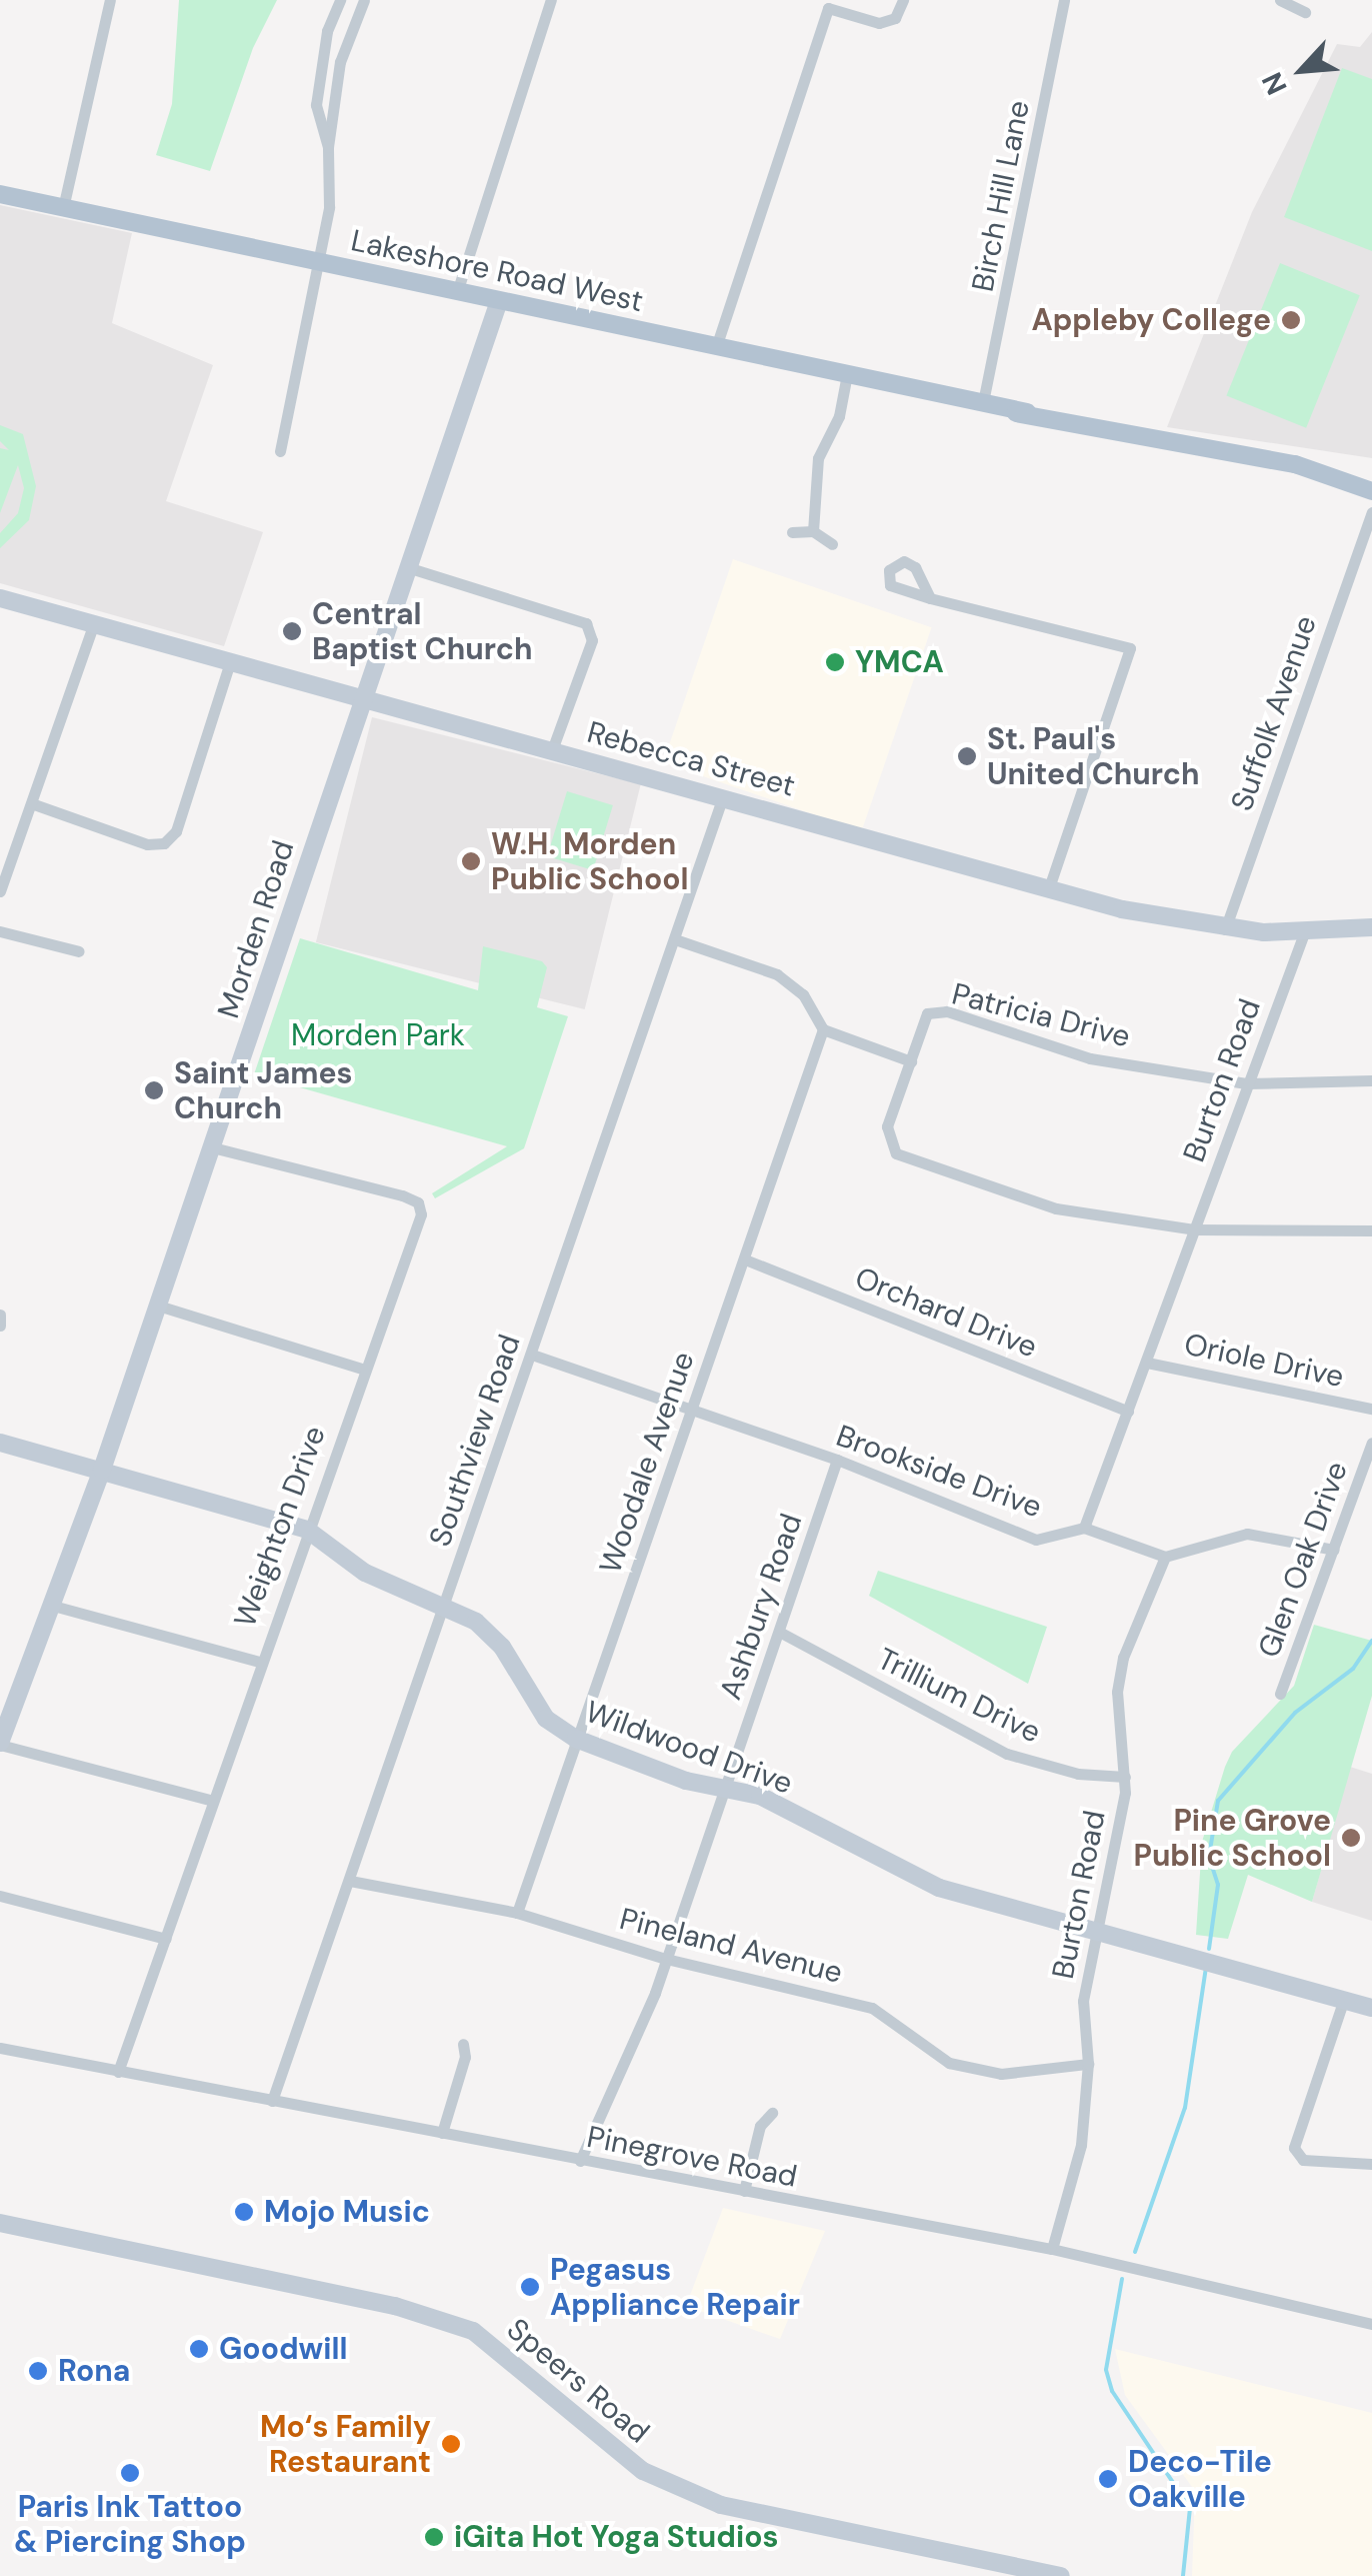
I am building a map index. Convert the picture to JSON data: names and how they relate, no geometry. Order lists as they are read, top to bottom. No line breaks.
{"streets":{"main road":["Lakeshore Road West"],"street":["Birch Hill Lane","Suffolk Avenue","Rebecca Street","Morden Road","Patricia Drive","Burton Road","Orchard Drive","Oriole Drive","Southview Road","Woodale Avenue","Brookside Drive","Weighton Drive","Glen Oak Drive","Ashbury Road","Trillium Drive","Wildwood Drive","Pineland Avenue","Pinegrove Road","Speers Road"]},"crossings":[["Birch Hill Lane","Lakeshore Road West"],["Lakeshore Road West","Suffolk Avenue"],["Lakeshore Road West","Morden Road"],["Suffolk Avenue","Rebecca Street"],["Rebecca Street","Morden Road"],["Rebecca Street","Burton Road"],["Rebecca Street","Southview Road"],["Morden Road","Weighton Drive"],["Morden Road","Wildwood Drive"],["Patricia Drive","Burton Road"],["Burton Road","Orchard Drive"],["Burton Road","Oriole Drive"],["Burton Road","Brookside Drive"],["Burton Road","Trillium Drive"],["Burton Road","Wildwood Drive"],["Burton Road","Pineland Avenue"],["Burton Road","Pinegrove Road"],["Orchard Drive","Woodale Avenue"],["Southview Road","Brookside Drive"],["Southview Road","Wildwood Drive"],["Southview Road","Pineland Avenue"],["Southview Road","Pinegrove Road"],["Woodale Avenue","Brookside Drive"],["Woodale Avenue","Wildwood Drive"],["Woodale Avenue","Pineland Avenue"],["Brookside Drive","Ashbury Road"],["Weighton Drive","Wildwood Drive"],["Weighton Drive","Pinegrove Road"],["Ashbury Road","Trillium Drive"],["Ashbury Road","Wildwood Drive"],["Ashbury Road","Pineland Avenue"],["Ashbury Road","Pinegrove Road"]],"parks":["Morden Park"],"places":["Appleby College","Central Baptist Church","YMCA","St. Paul's United Church","W.H. Morden Public School","Saint James Church","Pine Grove Public School","Mojo Music","Pegasus Appliance Repair","Goodwill","Rona","Mo‘s Family Restaurant","Paris Ink Tattoo & Piercing Shop","Deco-Tile Oakville","iGita Hot Yoga Studios"],"north":"bottom left"}
